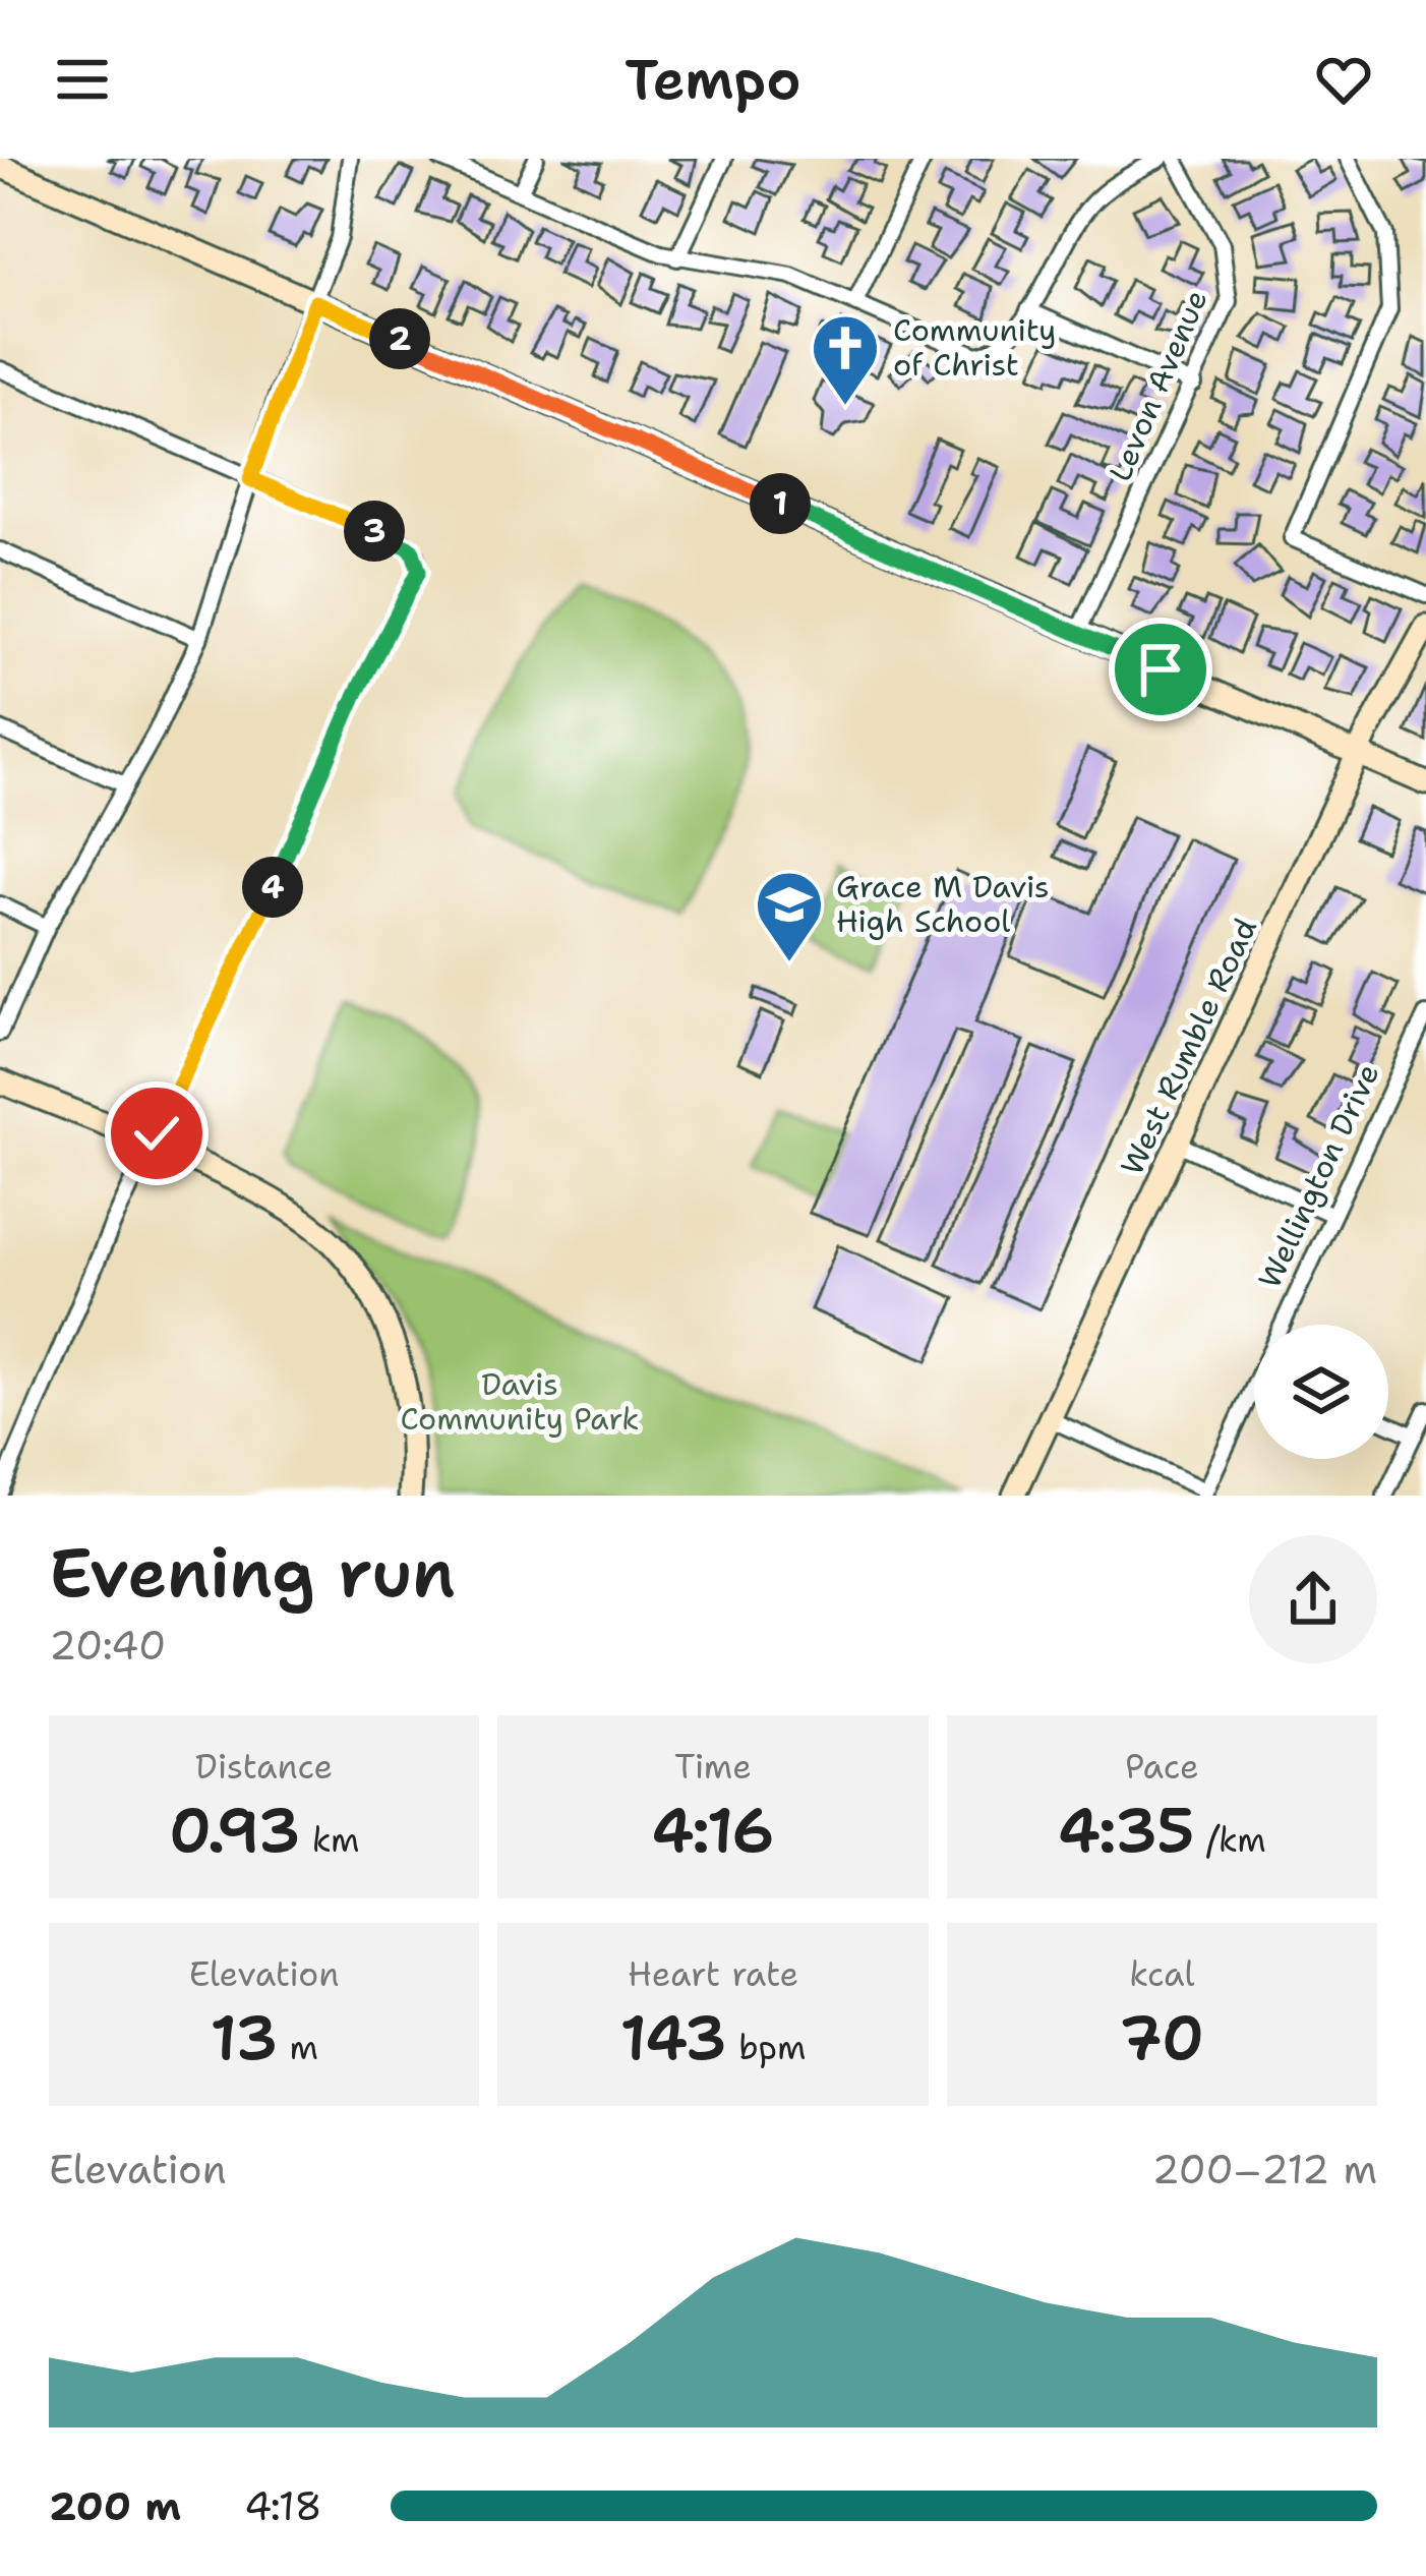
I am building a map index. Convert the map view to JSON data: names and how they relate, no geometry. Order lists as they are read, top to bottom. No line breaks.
{"streets":{"street":["Levon Avenue","West Rumble Road","Wellington Drive"]},"parks":["Davis Community Park"],"places":{"church":["Community of Christ"],"school or university":["Grace M Davis High School"]},"page":{"header":"Tempo","pins":["2","1","3","4"],"heading":["Evening run","20:40"],"stats":[["Distance","0.93 km"],["Time","4:16"],["Pace","4:35 /km"],["Elevation","13 m"],["Heart rate","143 bpm"],["kcal","70"]],"chart":["Elevation","200–212 m"],"list":[{"name":"200 m","note":"4:18"}]}}
